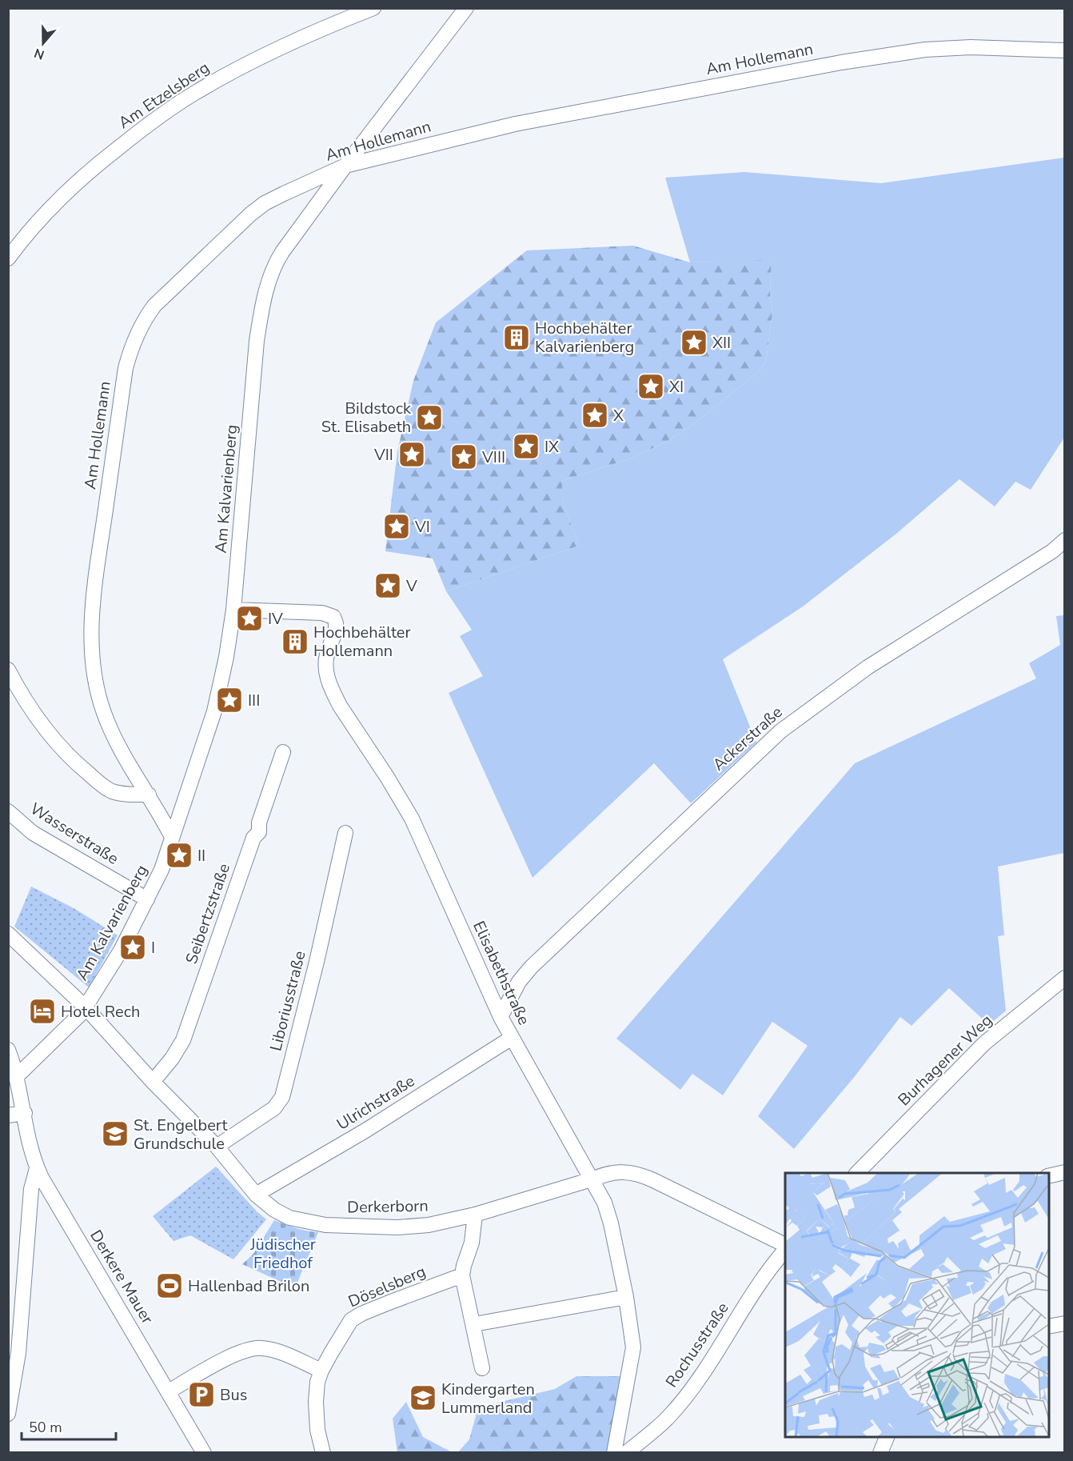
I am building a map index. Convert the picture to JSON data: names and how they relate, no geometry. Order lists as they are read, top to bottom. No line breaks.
{"streets":{"street":["Am Hollemann","Am Etzelsberg","Am Kalvarienberg","Ackerstraße","Wasserstraße","Seibertzstraße","Elisabethstraße","Liboriusstraße","Burhagener Weg","Ulrichstraße","Derkerborn","Derkere Mauer","Döselsberg","Rochusstraße"]},"crossings":[["Am Hollemann","Am Kalvarienberg"],["Am Kalvarienberg","Wasserstraße"],["Am Kalvarienberg","Elisabethstraße"],["Am Kalvarienberg","Derkerborn"],["Am Kalvarienberg","Derkere Mauer"],["Ackerstraße","Elisabethstraße"],["Seibertzstraße","Derkerborn"],["Elisabethstraße","Ulrichstraße"],["Elisabethstraße","Derkerborn"],["Liboriusstraße","Derkerborn"],["Ulrichstraße","Derkerborn"]],"parks":["Jüdischer Friedhof"],"places":{"building":["Hochbehälter Kalvarienberg","Hochbehälter Hollemann"],"place":["XII","XI","X","Bildstock St. Elisabeth","IX","VII","VIII","VI","V","IV","III","II","I"],"hotel":["Hotel Rech"],"school or university":["St. Engelbert Grundschule","Kindergarten Lummerland"],"sports":["Hallenbad Brilon"],"parking":["Bus"]},"scale_bar":"50 m","north":"bottom"}
